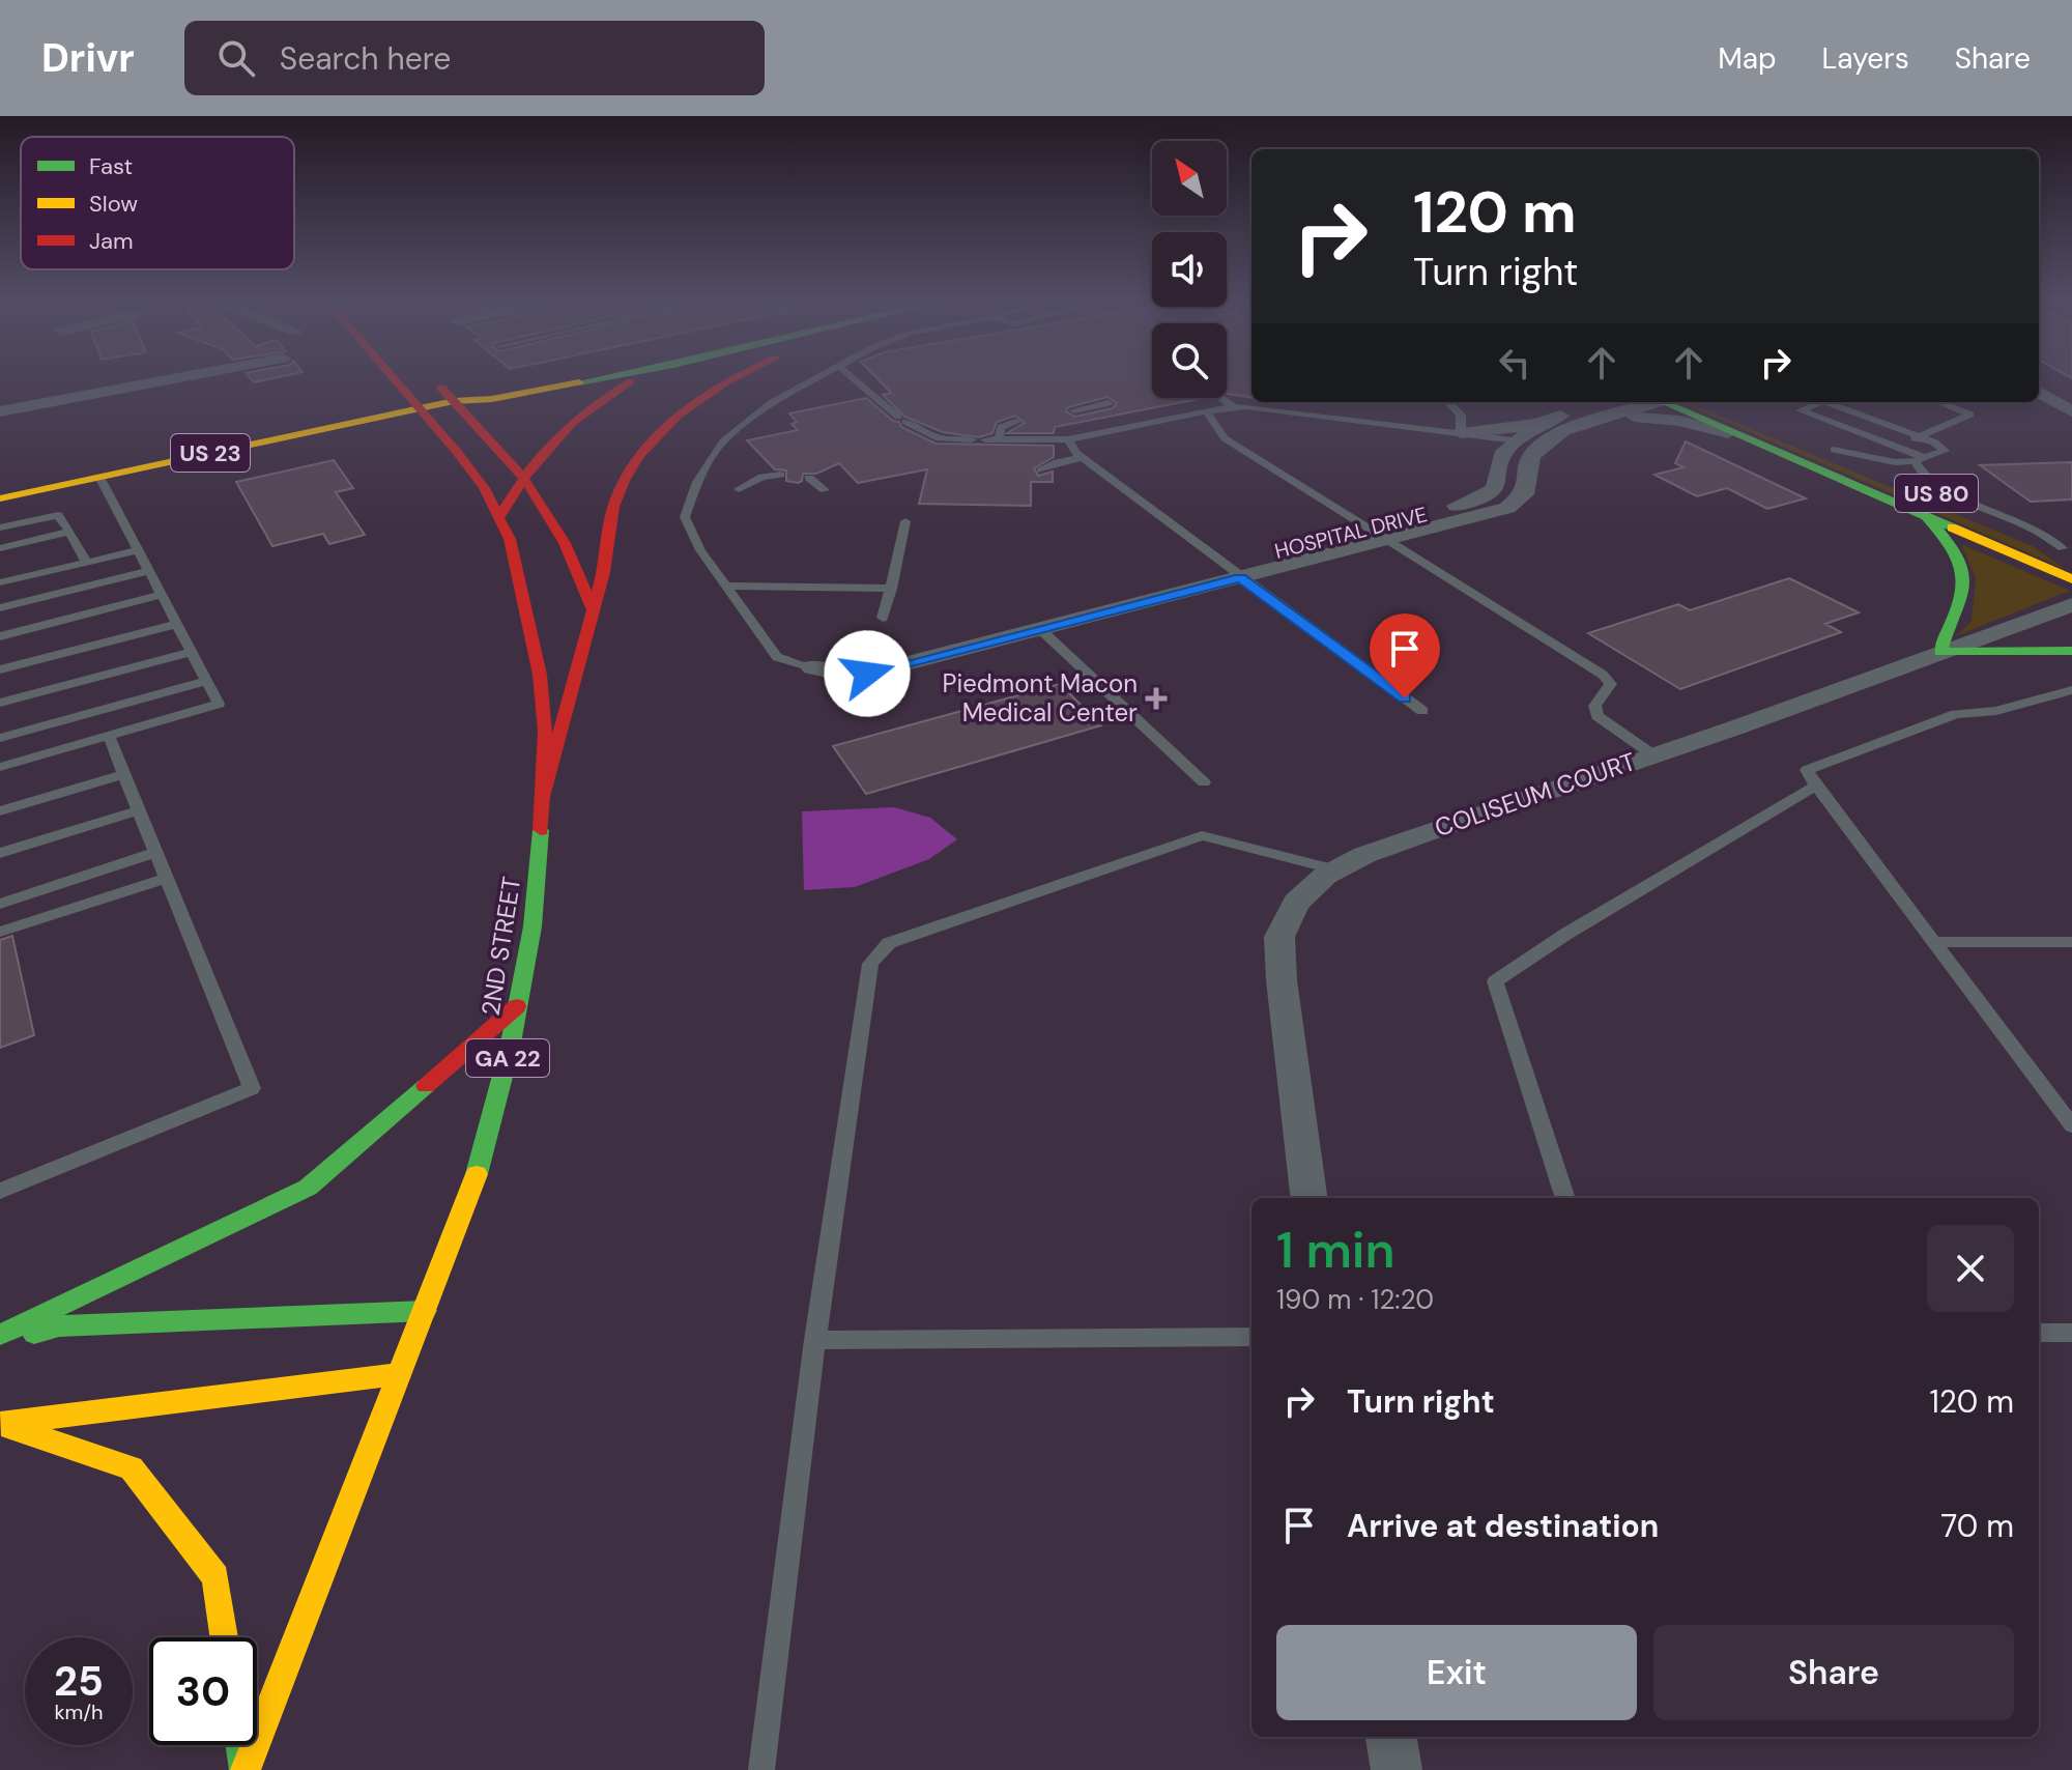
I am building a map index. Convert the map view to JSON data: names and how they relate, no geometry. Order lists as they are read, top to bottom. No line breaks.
{"streets":{"main road":["US 23","US 80","2ND STREET","GA 22"],"street":["HOSPITAL DRIVE","COLISEUM COURT"]},"crossings":[["US 23","2ND STREET"],["US 80","HOSPITAL DRIVE"]],"places":{"health":["Piedmont Macon Medical Center"]},"legend":["Fast","Slow","Jam"],"north":"top left","page":{"header":"Drivr","search":"Search here","nav":["Map","Layers","Share"],"turn":["120 m","Turn right"],"heading":["1 min","190 m · 12:20"],"list":[{"name":"Turn right","value":"120 m"},{"name":"Arrive at destination","value":"70 m"}],"buttons":["Exit","Share"],"speed":"25 km/h","limit":"30"}}
